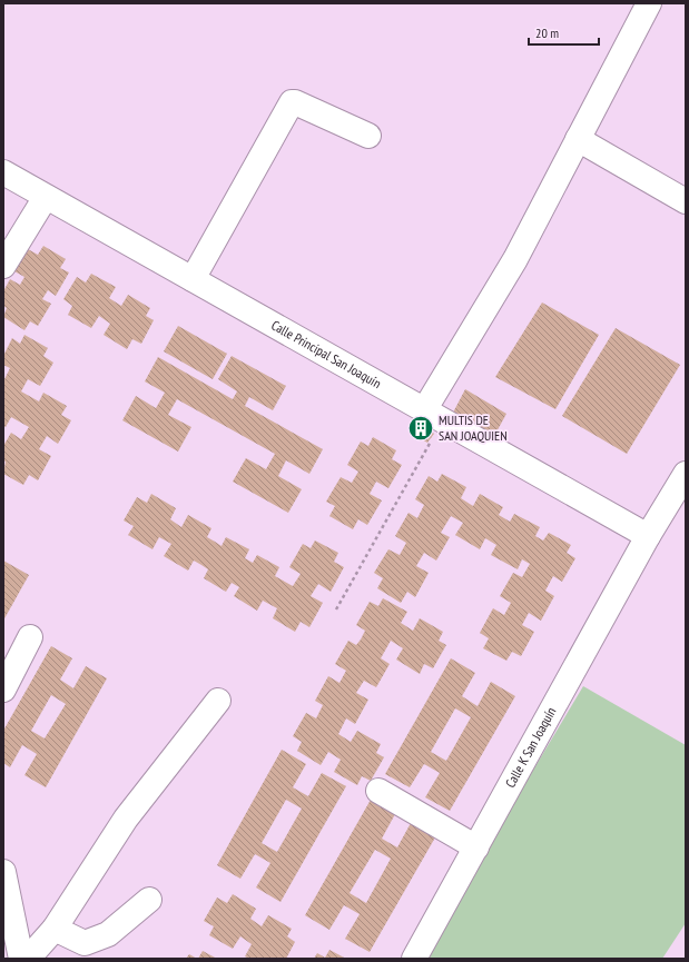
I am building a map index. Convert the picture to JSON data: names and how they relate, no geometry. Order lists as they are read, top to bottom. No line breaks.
{"streets":{"street":["Calle Principal San Joaquín","Calle K San Joaquín"]},"crossings":[["Calle Principal San Joaquín","Calle K San Joaquín"]],"places":{"building":["MULTIS DE SAN JOAQUIEN"]},"scale_bar":"20 m"}
